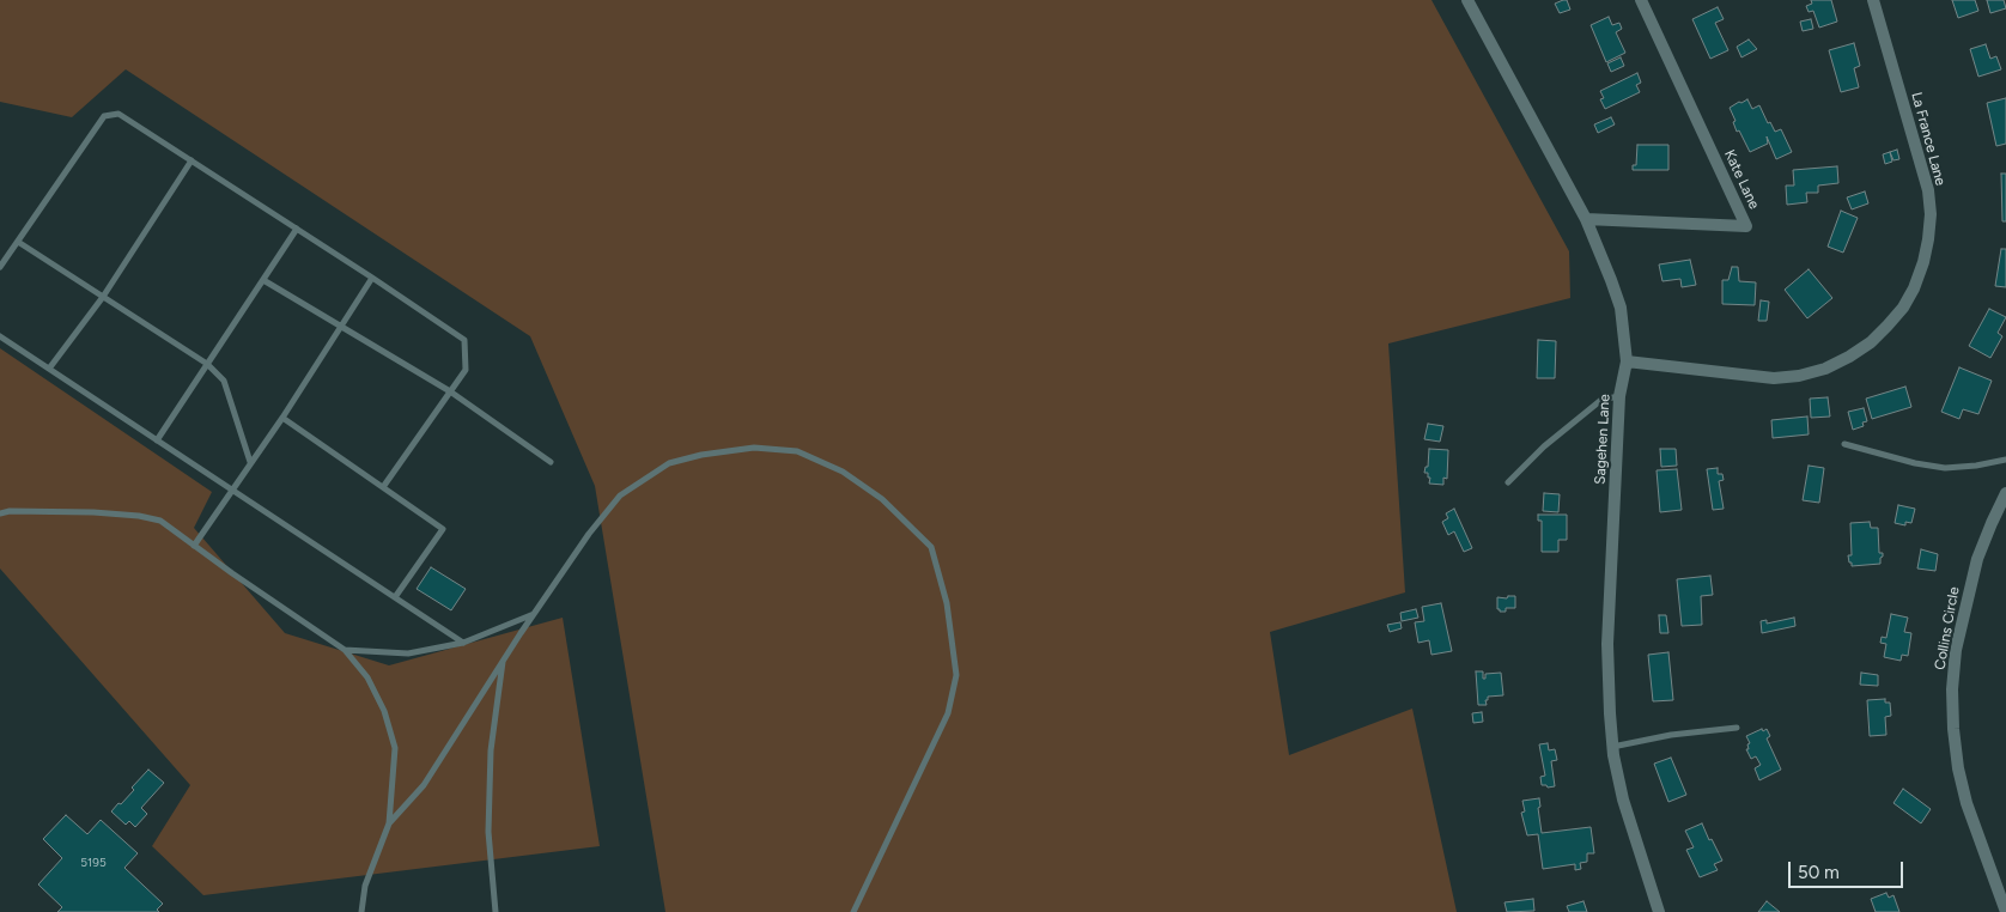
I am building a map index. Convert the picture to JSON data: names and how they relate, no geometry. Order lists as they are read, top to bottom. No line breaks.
{"streets":{"street":["La France Lane","Kate Lane","Sagehen Lane","Collins Circle"]},"crossings":[["La France Lane","Sagehen Lane"],["Kate Lane","Sagehen Lane"]],"house_numbers":["5195"],"scale_bar":"50 m"}
